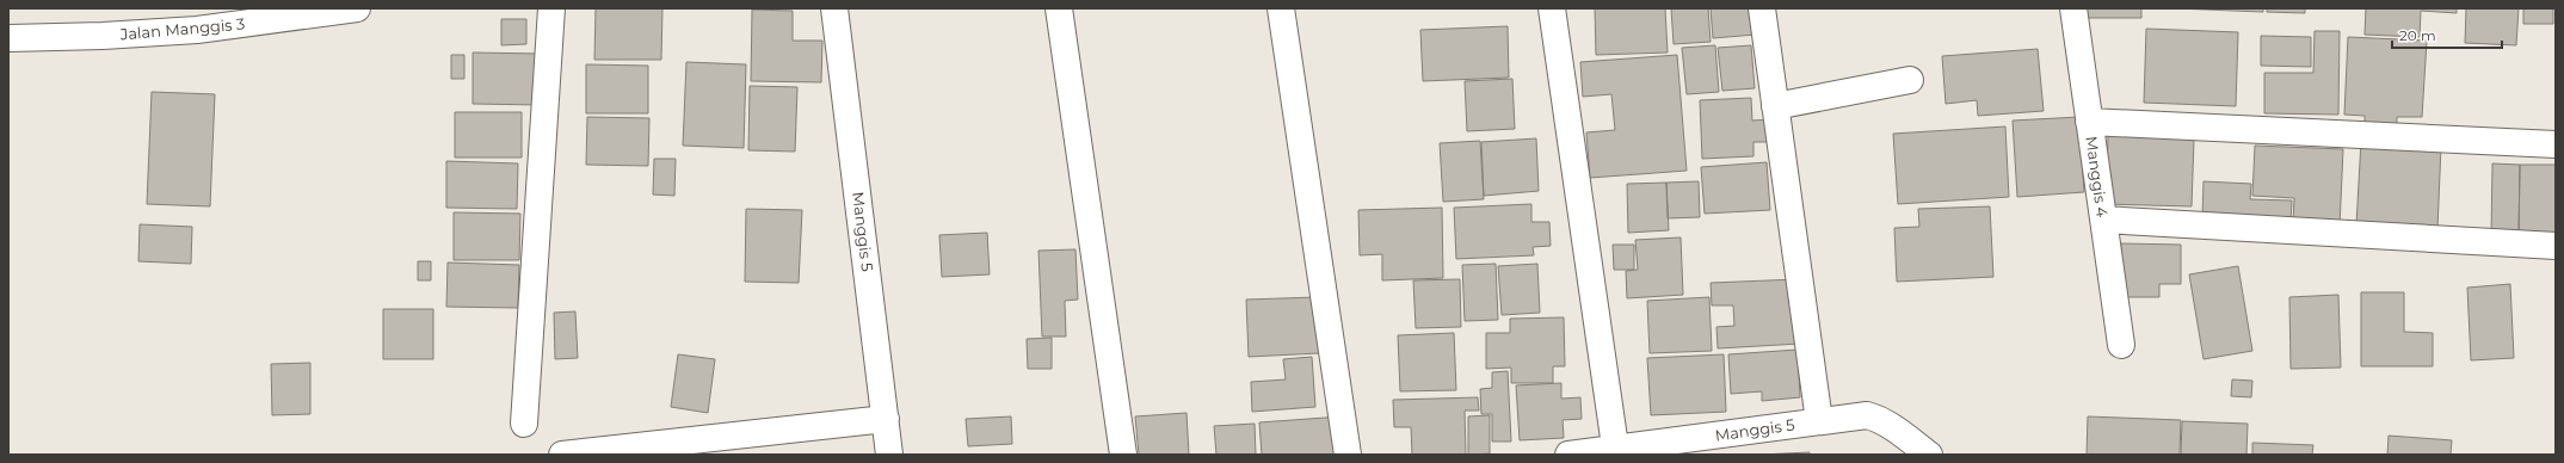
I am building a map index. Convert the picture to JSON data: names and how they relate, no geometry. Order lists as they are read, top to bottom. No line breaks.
{"streets":{"street":["Jalan Manggis 3","Manggis 4","Manggis 5"]},"scale_bar":"20 m"}
